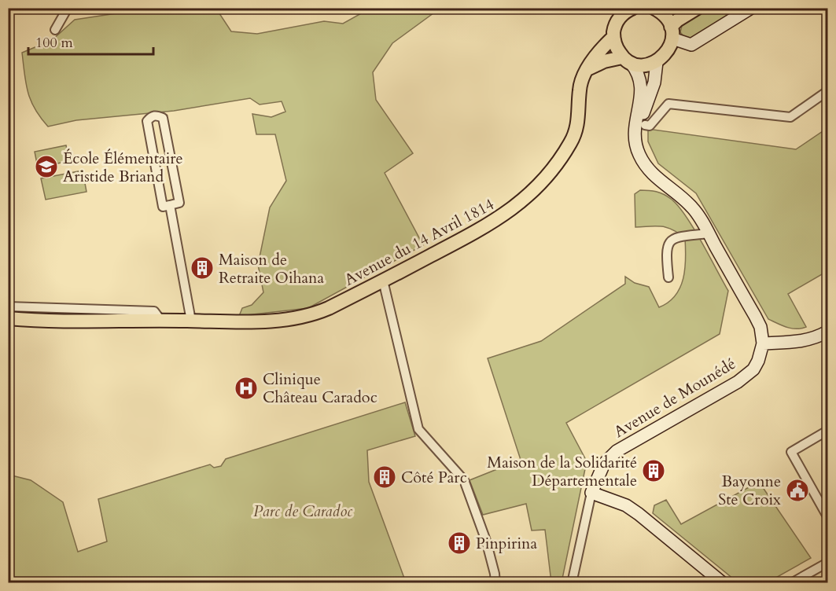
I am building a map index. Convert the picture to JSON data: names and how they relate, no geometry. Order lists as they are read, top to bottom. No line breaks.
{"streets":{"main road":["Avenue du 14 Avril 1814"],"street":["Avenue de Mounédé"]},"parks":["Parc de Caradoc"],"places":{"school or university":["École Élémentaire Aristide Briand"],"building":["Maison de Retraite Oihana","Maison de la Solidarité Départementale","Côté Parc","Pinpirina"],"hospital":["Clinique Château Caradoc"],"public building":["Bayonne Ste Croix"]},"scale_bar":"100 m"}
